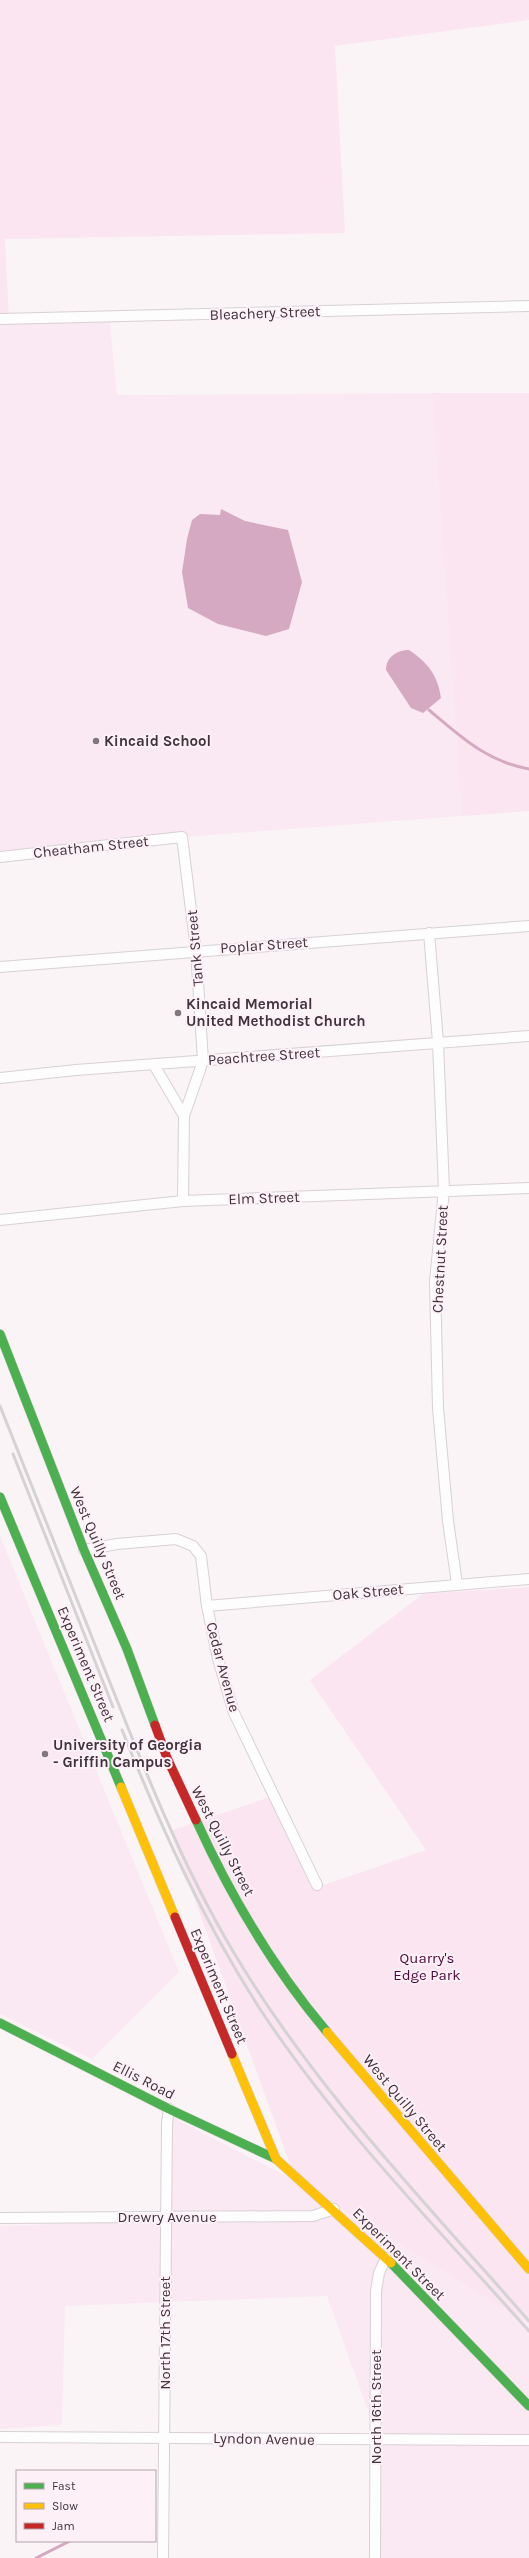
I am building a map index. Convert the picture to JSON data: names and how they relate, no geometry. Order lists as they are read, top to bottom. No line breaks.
{"streets":{"street":["Bleachery Street","Cheatham Street","Poplar Street","Tank Street","Peachtree Street","Elm Street","Chestnut Street","West Quilly Street","Oak Street","Experiment Street","Cedar Avenue","Ellis Road","Drewry Avenue","North 17th Street","North 16th Street","Lyndon Avenue"]},"crossings":[["Cheatham Street","Tank Street"],["Poplar Street","Tank Street"],["Poplar Street","Chestnut Street"],["Tank Street","Peachtree Street"],["Tank Street","Elm Street"],["Peachtree Street","Chestnut Street"],["Elm Street","Chestnut Street"],["Chestnut Street","Oak Street"],["West Quilly Street","Cedar Avenue"],["Oak Street","Cedar Avenue"],["Experiment Street","Ellis Road"],["Experiment Street","Drewry Avenue"],["Experiment Street","North 16th Street"],["Ellis Road","North 17th Street"],["Drewry Avenue","North 17th Street"],["North 17th Street","Lyndon Avenue"],["North 16th Street","Lyndon Avenue"]],"parks":["Quarry's Edge Park"],"places":["Kincaid School","Kincaid Memorial United Methodist Church","University of Georgia - Griffin Campus"],"legend":["Fast","Slow","Jam"]}
